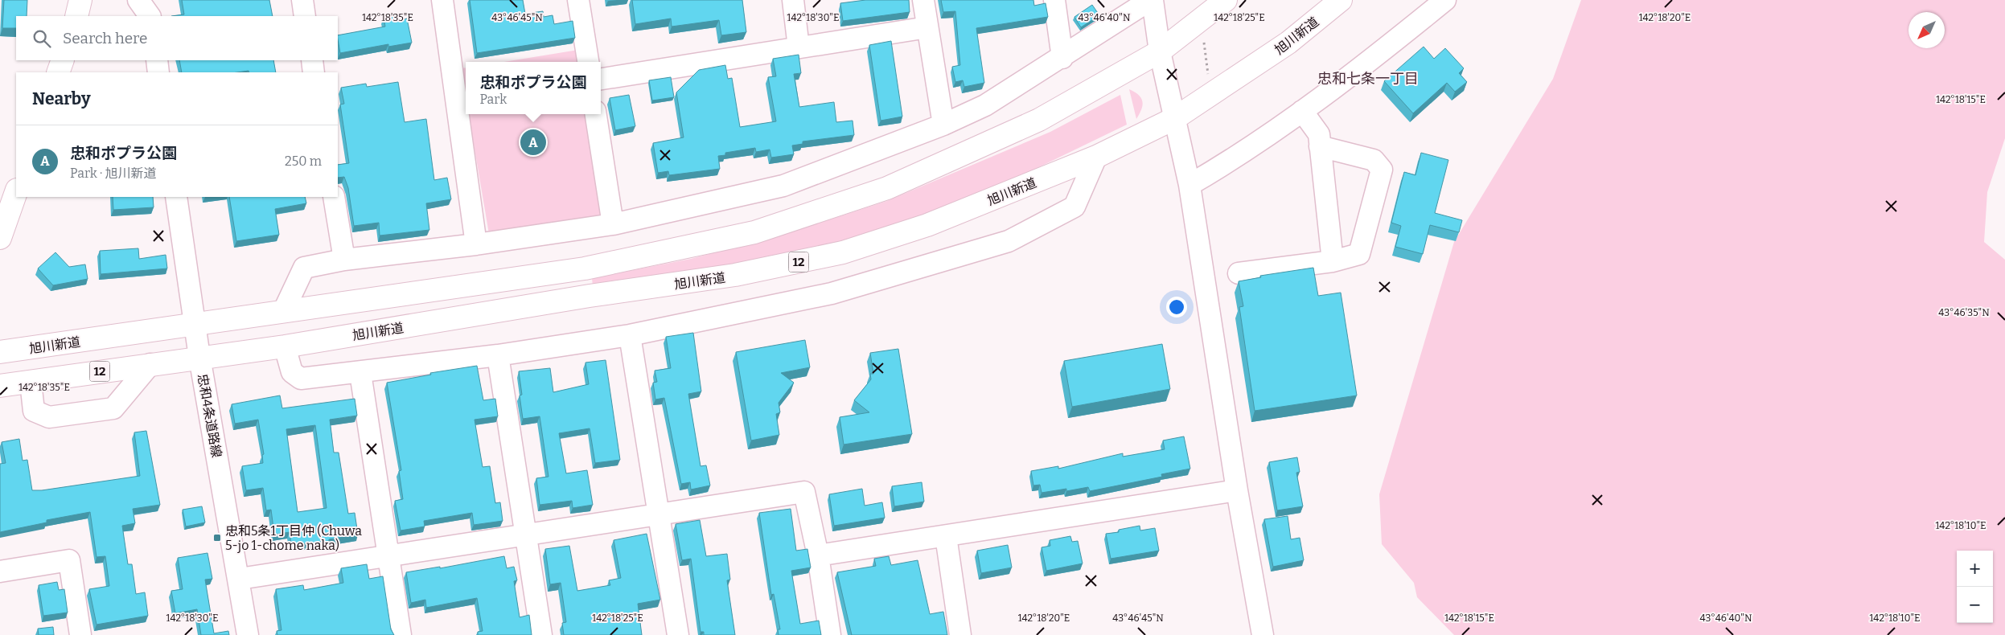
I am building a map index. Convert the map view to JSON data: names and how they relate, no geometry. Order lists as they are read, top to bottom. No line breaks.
{"streets":{"main road":["旭川新道","12"],"street":["忠和4条道路線"]},"crossings":[["旭川新道","忠和4条道路線"]],"districts":["忠和七条一丁目"],"places":{"transit":["忠和5条1丁目仲 (Chuwa 5-jo 1-chome naka)"]},"north":"bottom left","page":{"search":"Search here","popup":["忠和ポプラ公園","Park"],"heading":"Nearby","list":[{"mark":"A","name":"忠和ポプラ公園","note":"Park · 旭川新道","value":"250 m"}],"pins":"A","map_buttons":["+","−"]},"coordinates":["142°18'35\"E","43°46'45\"N","142°18'30\"E","43°46'40\"N","142°18'25\"E","142°18'20\"E","142°18'15\"E","43°46'35\"N","142°18'10\"E"]}
